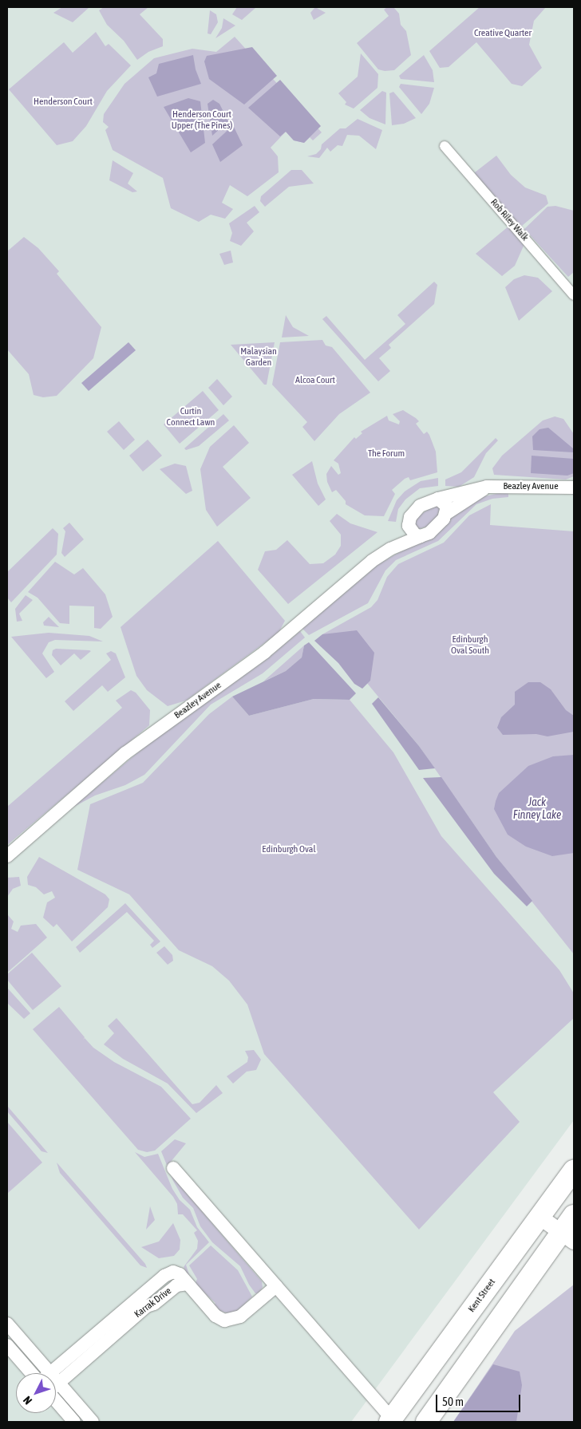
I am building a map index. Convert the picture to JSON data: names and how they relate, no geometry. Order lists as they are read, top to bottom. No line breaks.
{"streets":{"main road":["Kent Street"],"street":["Rob Riley Walk","Beazley Avenue","Karrak Drive"]},"water":["Jack Finney Lake"],"parks":["Creative Quarter","Henderson Court","Henderson Court Upper (The Pines)","Malaysian Garden","Alcoa Court","Curtin Connect Lawn","The Forum","Edinburgh Oval South","Edinburgh Oval"],"scale_bar":"50 m","north":"bottom left"}
